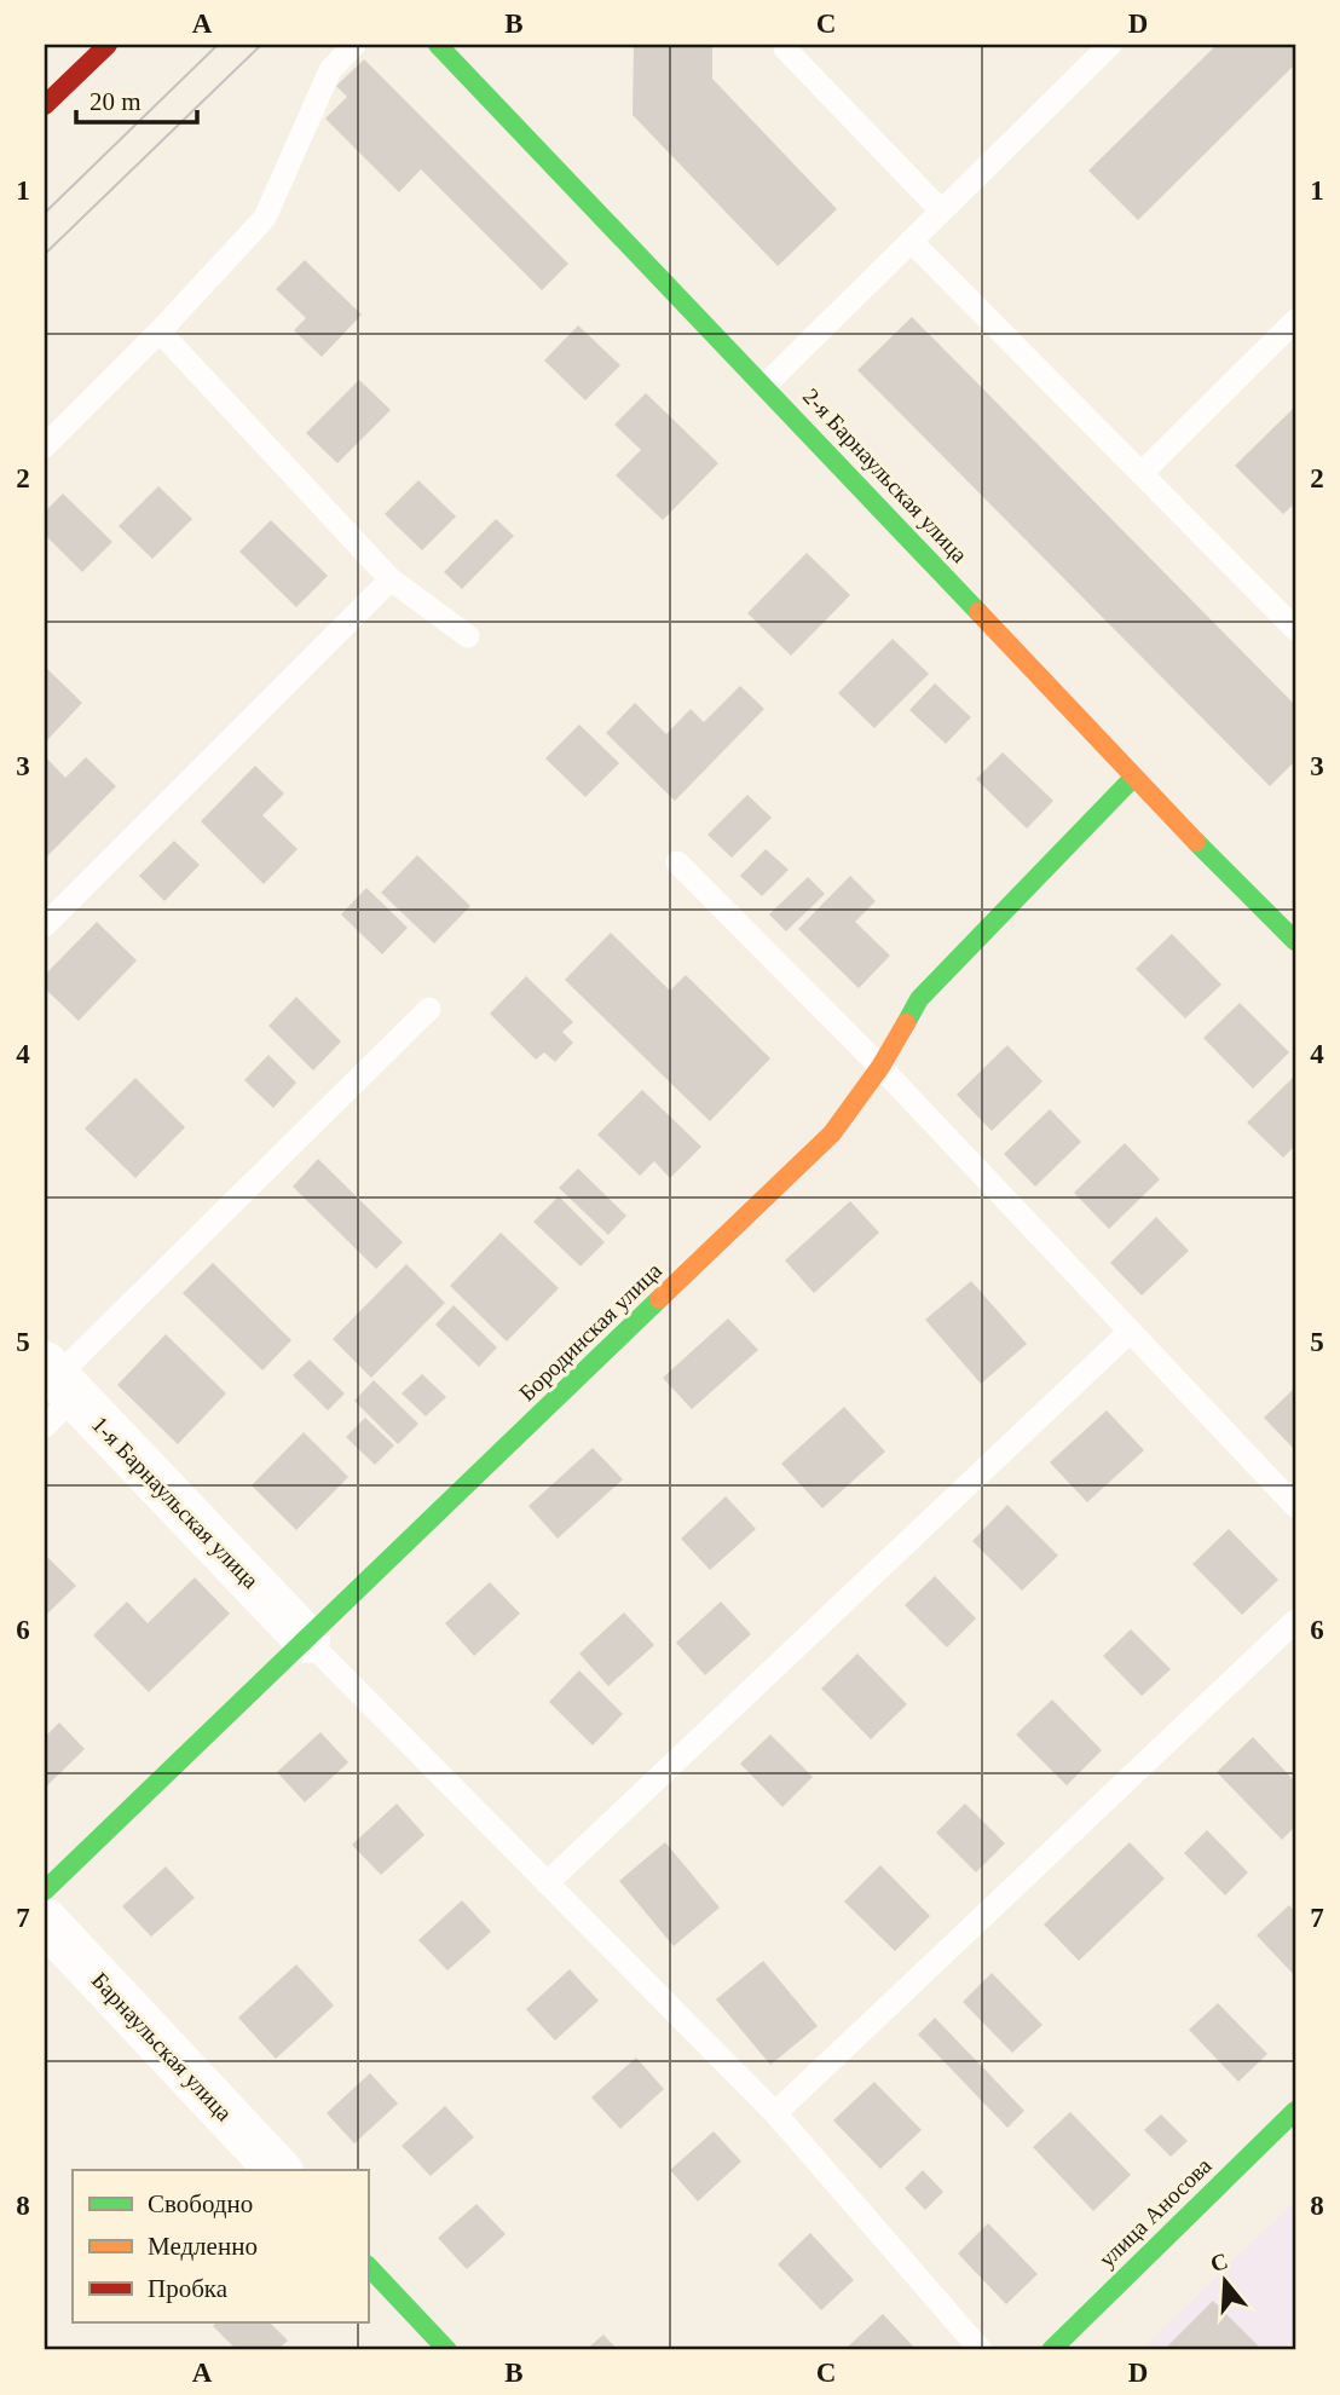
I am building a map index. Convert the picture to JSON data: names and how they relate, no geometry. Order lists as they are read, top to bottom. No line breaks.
{"streets":{"street":["2-я Барнаульская улица","Бородинская улица","1-я Барнаульская улица","Барнаульская улица","улица Аносова"]},"crossings":[["2-я Барнаульская улица","Бородинская улица"],["Бородинская улица","1-я Барнаульская улица"]],"legend":["Свободно","Медленно","Пробка"],"scale_bar":"20 m","north":"top","grid":{"columns":["A","B","C","D"],"rows":["1","2","3","4","5","6","7","8"]}}
